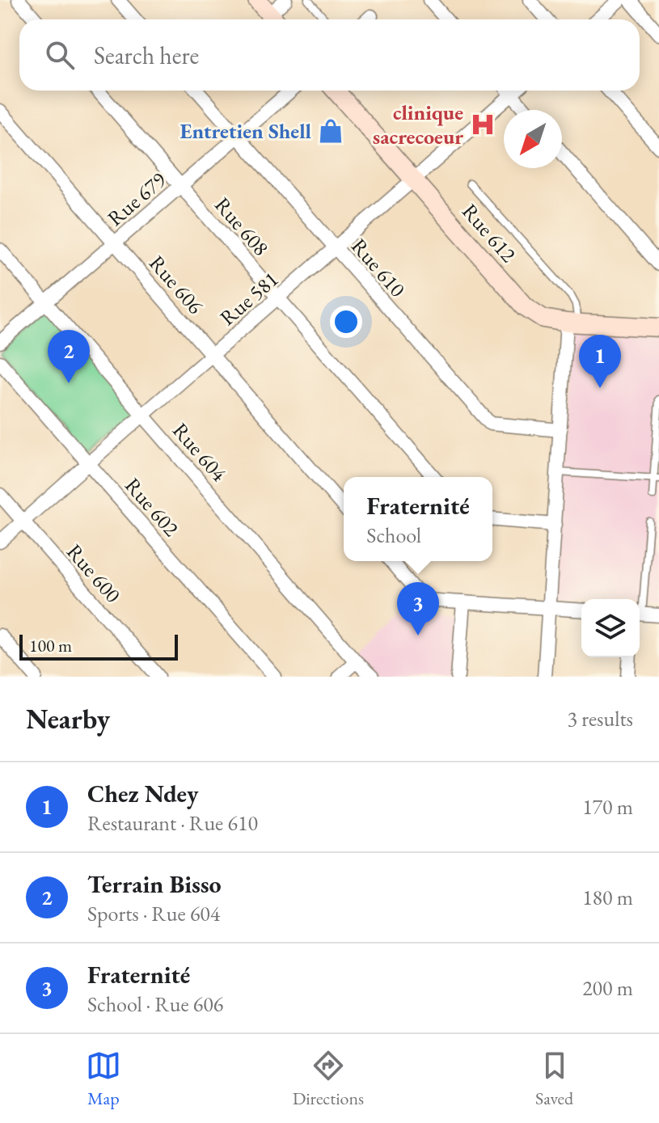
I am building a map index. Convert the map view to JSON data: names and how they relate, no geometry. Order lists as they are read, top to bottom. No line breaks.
{"streets":{"street":["Rue 679","Rue 608","Rue 612","Rue 610","Rue 606","Rue 581","Rue 604","Rue 602","Rue 600"]},"crossings":[["Rue 679","Rue 608"],["Rue 679","Rue 610"],["Rue 679","Rue 606"],["Rue 679","Rue 604"],["Rue 608","Rue 581"],["Rue 612","Rue 581"],["Rue 610","Rue 581"],["Rue 606","Rue 581"],["Rue 581","Rue 604"],["Rue 581","Rue 602"],["Rue 581","Rue 600"]],"places":{"hospital":["clinique sacrecoeur"],"shop":["Entretien Shell"]},"scale_bar":"100 m","north":"bottom left","page":{"search":"Search here","pins":["2","1","3"],"popup":["Fraternité","School"],"scale":"100 m","heading":["Nearby","3 results"],"list":[{"mark":"1","name":"Chez Ndey","note":"Restaurant · Rue 610","value":"170 m"},{"mark":"2","name":"Terrain Bisso","note":"Sports · Rue 604","value":"180 m"},{"mark":"3","name":"Fraternité","note":"School · Rue 606","value":"200 m"}],"nav":["Map","Directions","Saved"]}}
